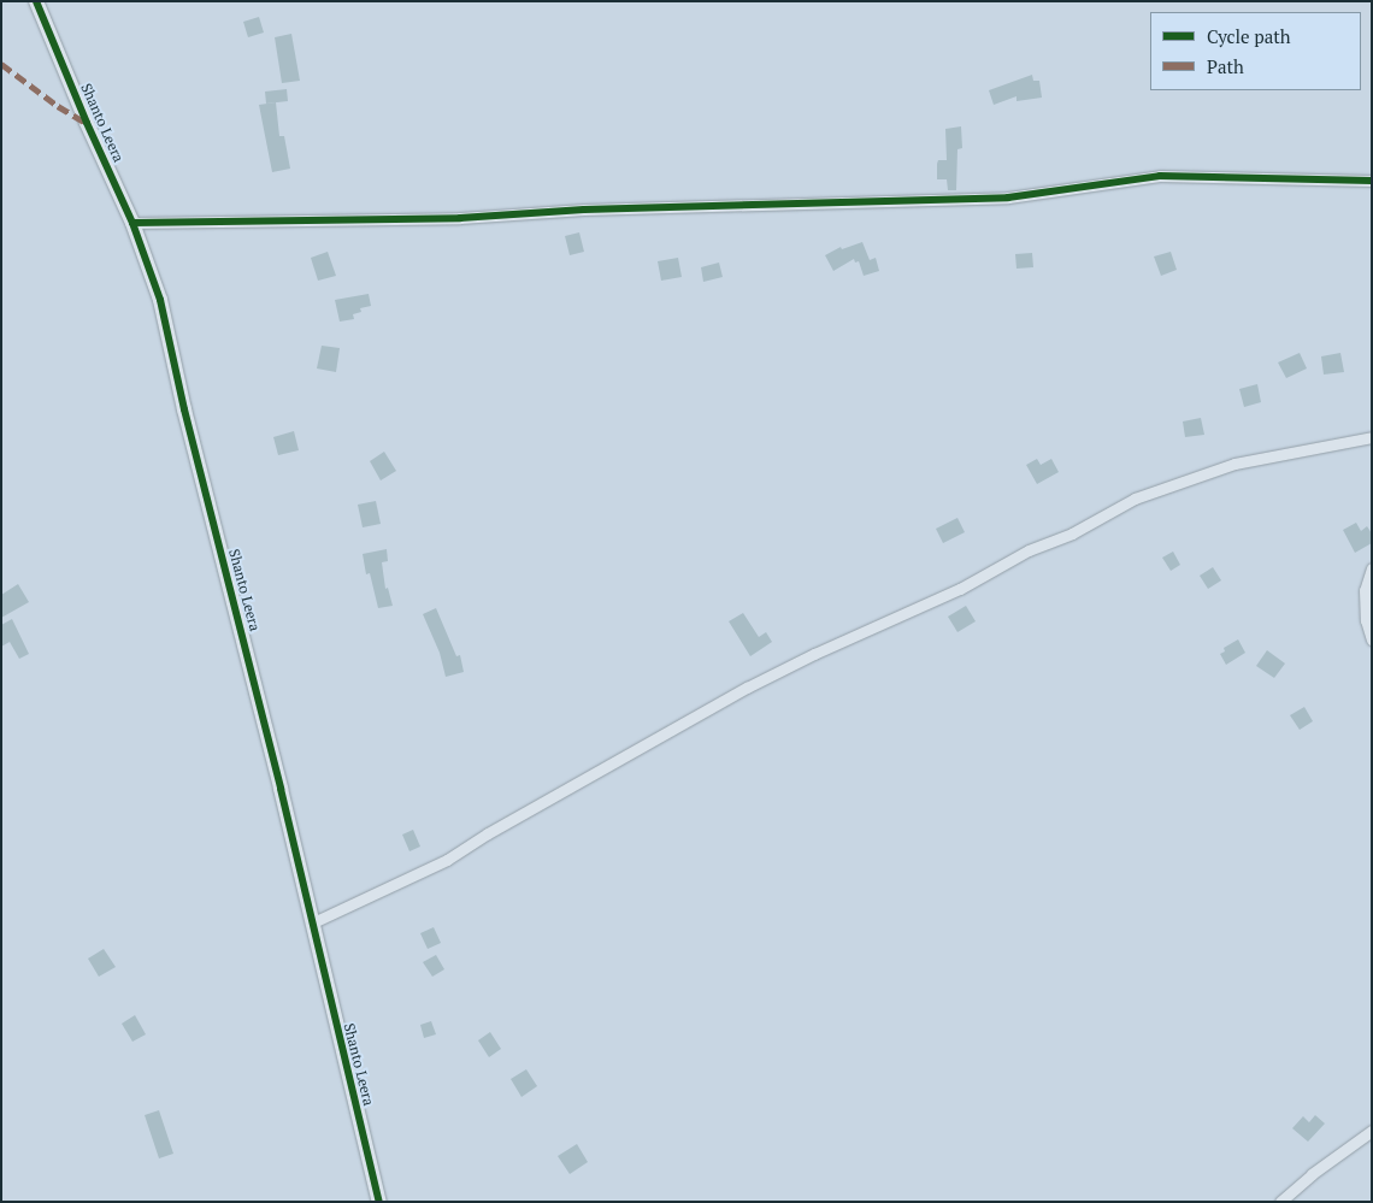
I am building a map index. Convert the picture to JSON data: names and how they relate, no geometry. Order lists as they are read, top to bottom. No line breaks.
{"streets":{"street":["Shanto Leera"]},"legend":["Cycle path","Path"]}
